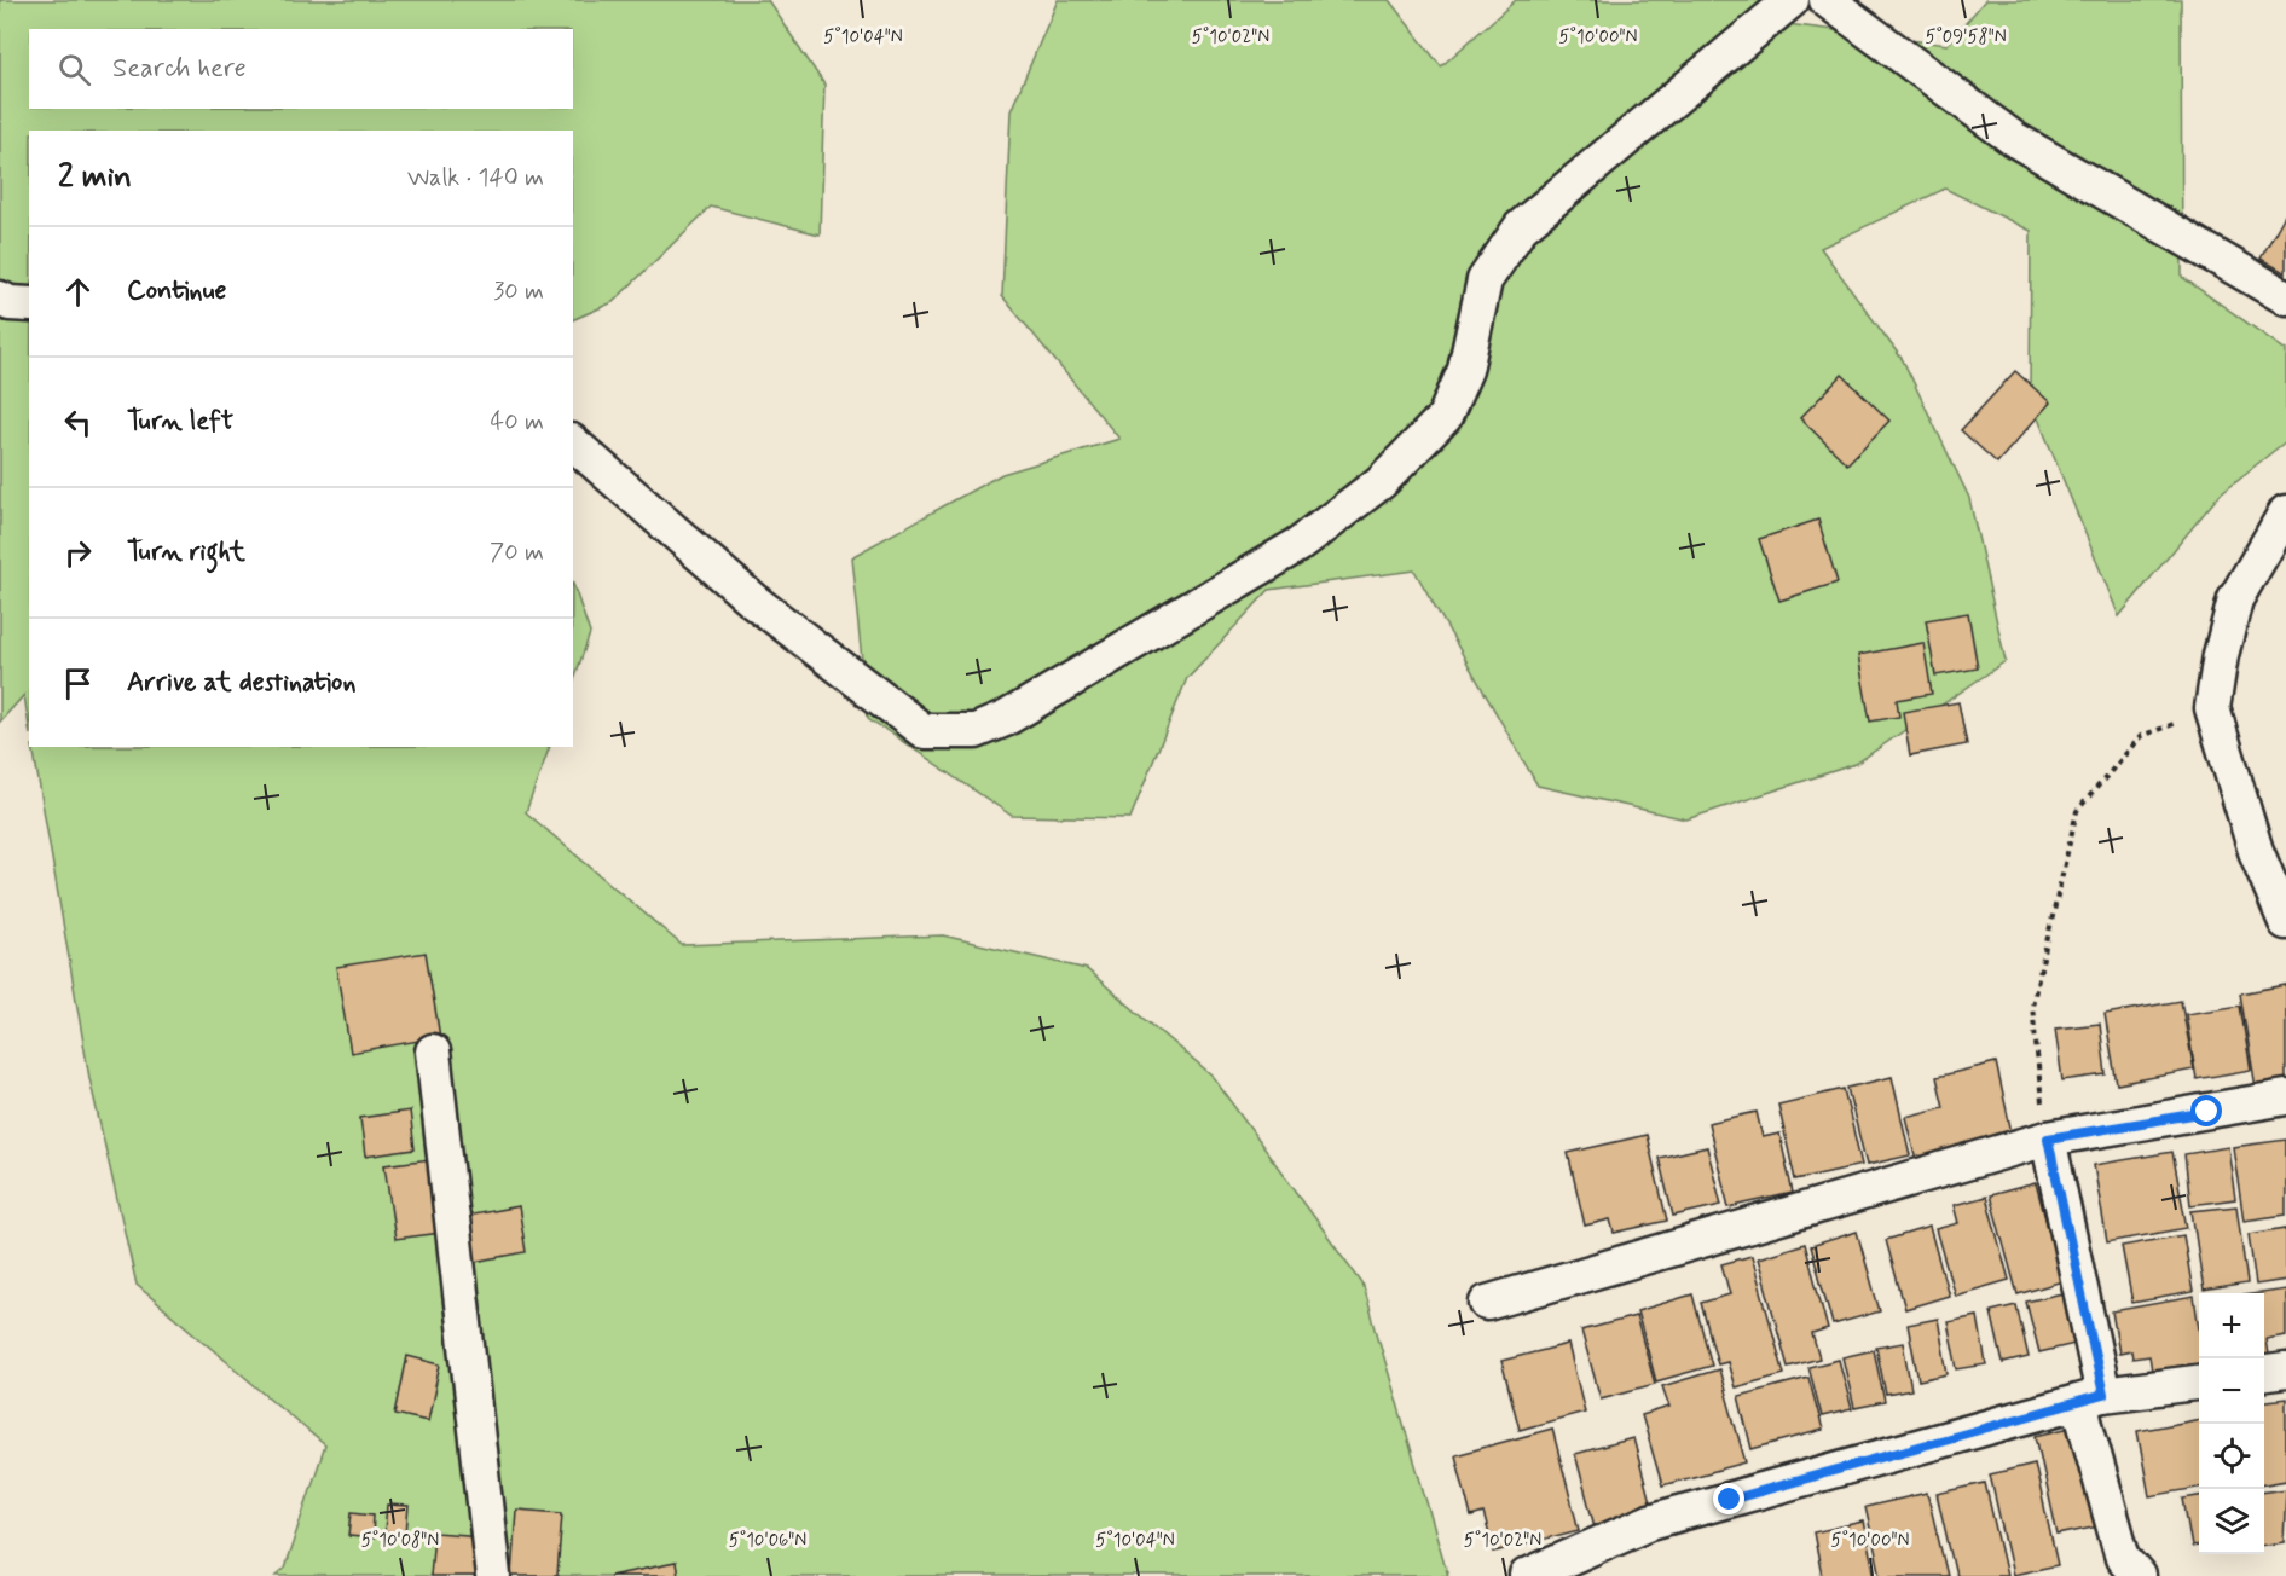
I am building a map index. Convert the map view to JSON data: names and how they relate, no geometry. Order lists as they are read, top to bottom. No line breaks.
{"page":{"search":"Search here","heading":["2 min","Walk · 140 m"],"list":[["Continue","30 m"],["Turn left","40 m"],["Turn right","70 m"],"Arrive at destination"],"map_buttons":["+","−"]},"coordinates":["5°09'58\"N","5°10'04\"N","5°10'02\"N","5°10'00\"N","5°10'08\"N","5°10'06\"N"]}
